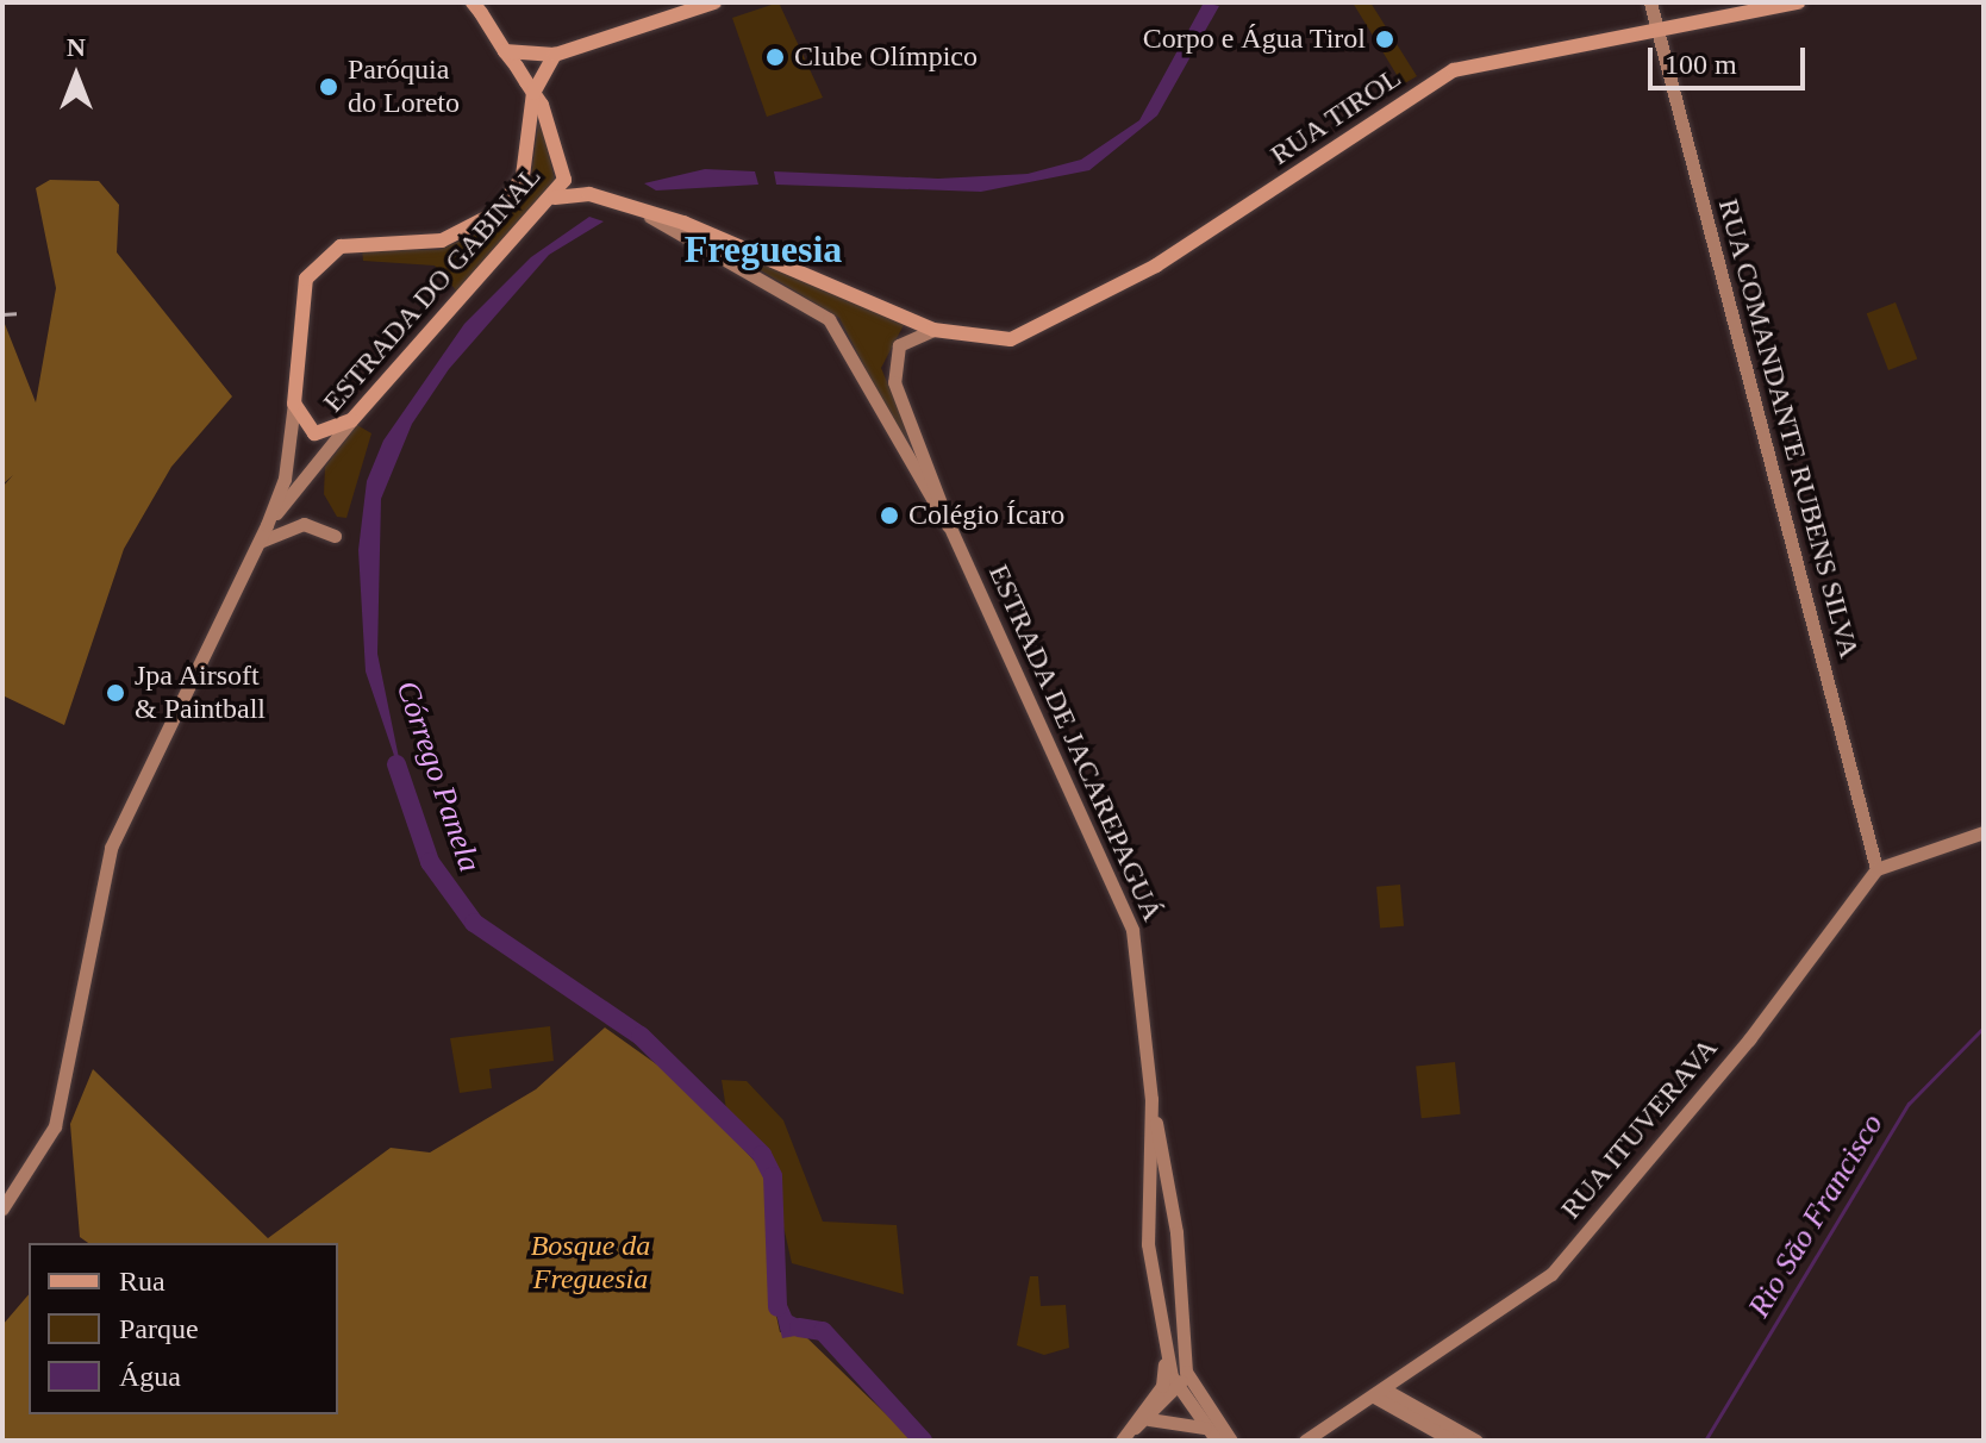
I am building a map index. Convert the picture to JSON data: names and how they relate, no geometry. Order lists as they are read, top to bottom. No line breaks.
{"streets":{"main road":["RUA TIROL","ESTRADA DO GABINAL","RUA COMANDANTE RUBENS SILVA","ESTRADA DE JACAREPAGUÁ","RUA ITUVERAVA"]},"crossings":[["RUA TIROL","RUA COMANDANTE RUBENS SILVA"],["RUA TIROL","ESTRADA DE JACAREPAGUÁ"],["ESTRADA DO GABINAL","ESTRADA DE JACAREPAGUÁ"],["RUA COMANDANTE RUBENS SILVA","RUA ITUVERAVA"]],"districts":["Freguesia"],"water":["Córrego Panela","Rio São Francisco"],"parks":["Bosque da Freguesia"],"places":["Corpo e Água Tirol","Clube Olímpico","Paróquia do Loreto","Colégio Ícaro","Jpa Airsoft & Paintball"],"legend":["Rua","Parque","Água"],"scale_bar":"100 m","north":"top"}
